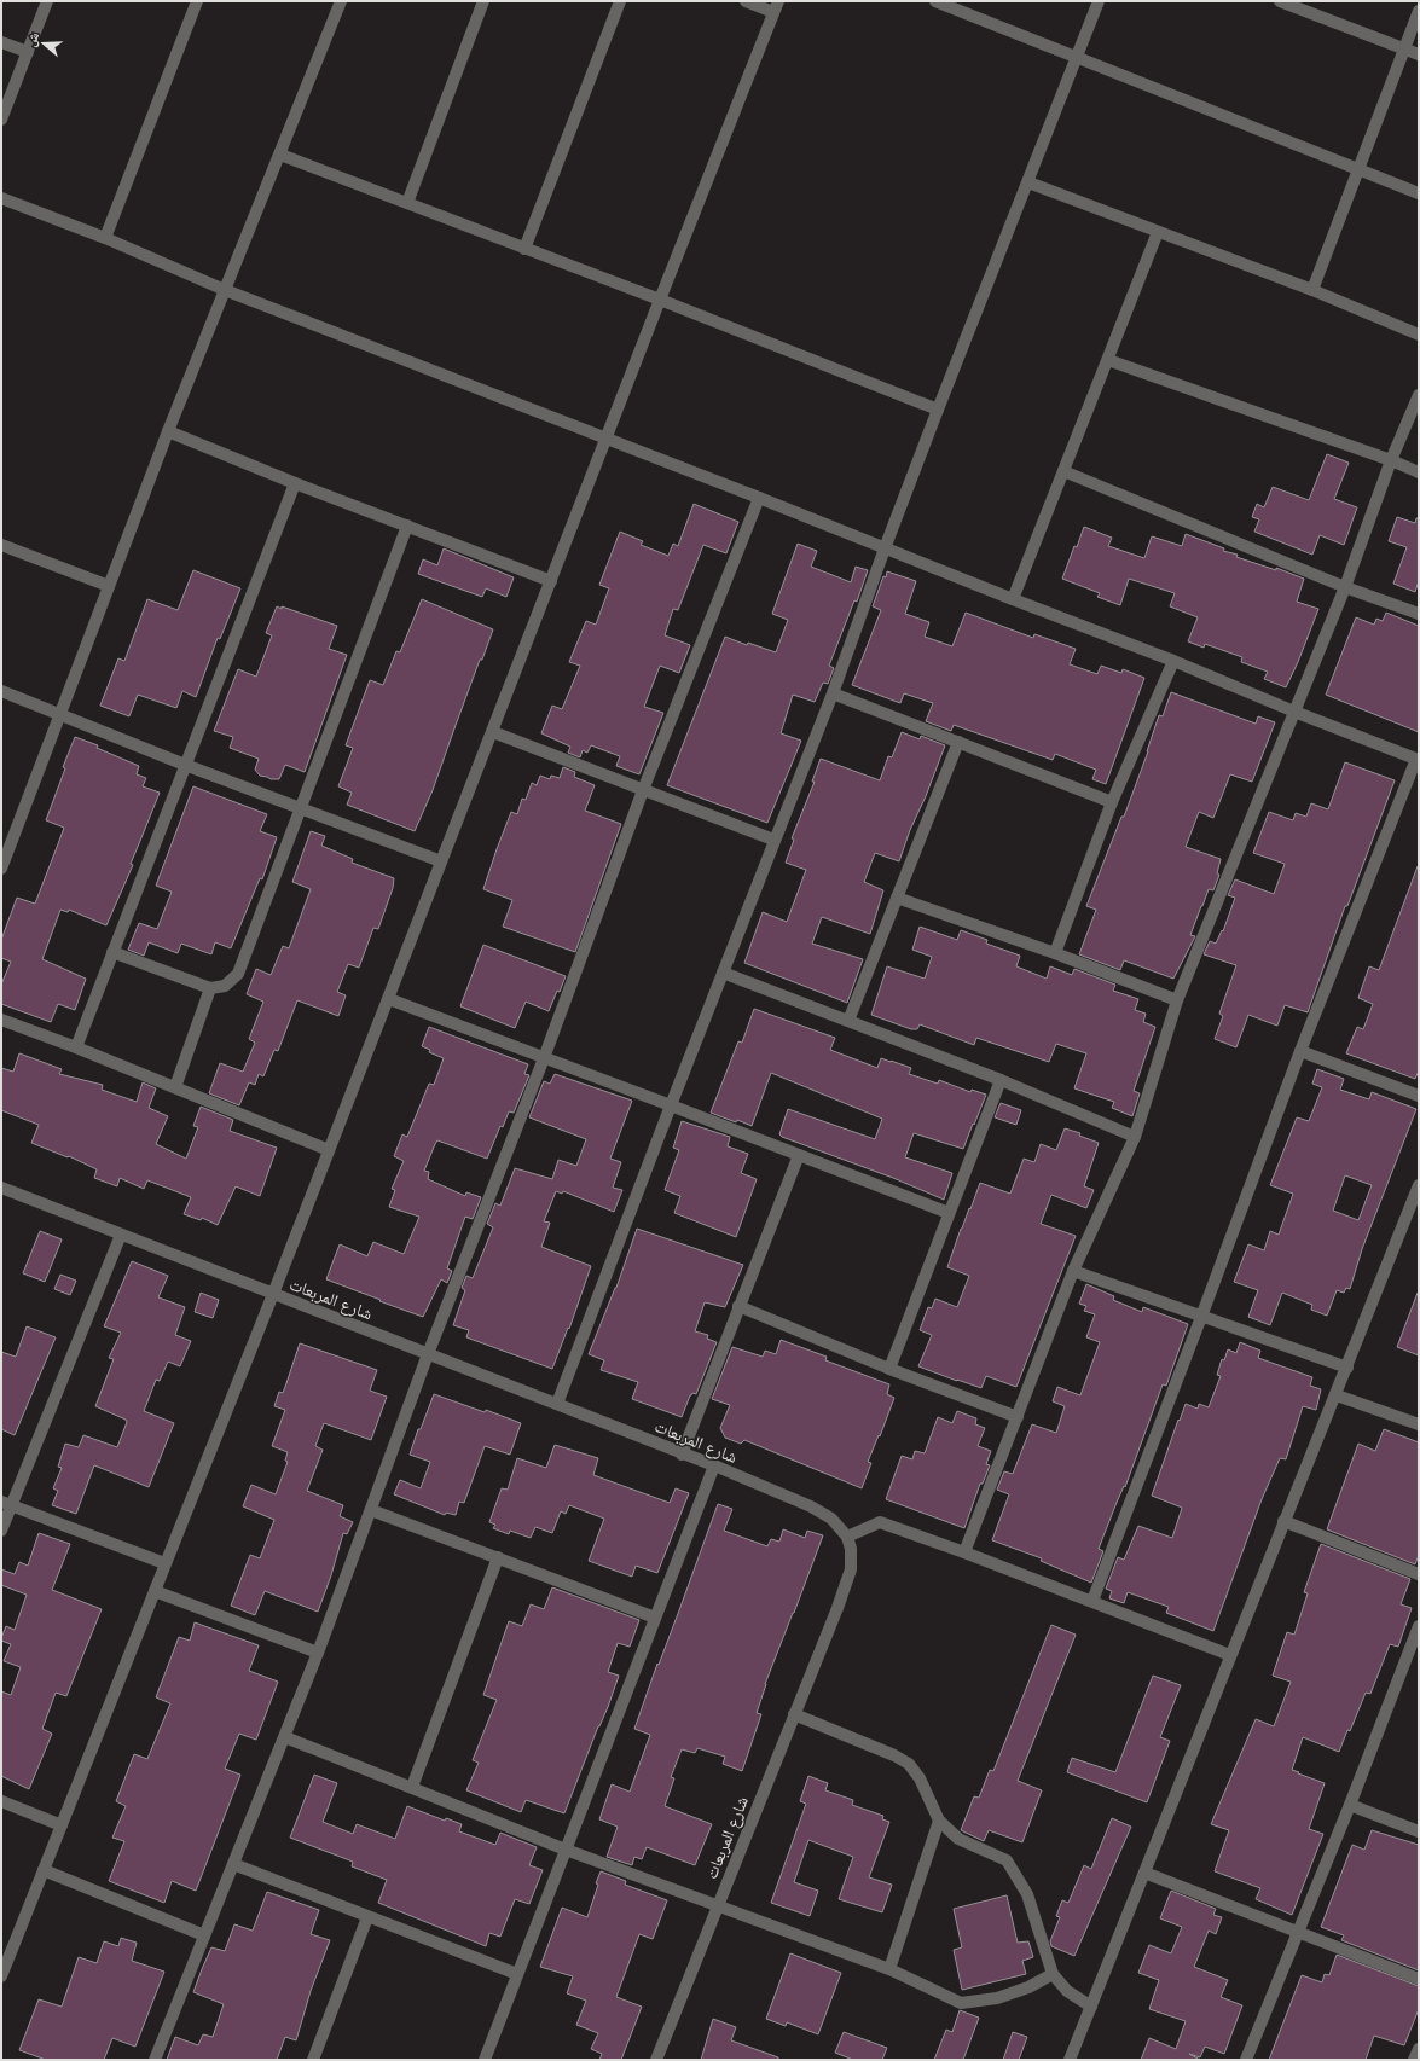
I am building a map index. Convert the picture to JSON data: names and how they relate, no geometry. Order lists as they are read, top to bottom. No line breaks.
{"streets":{"street":["شارع المربعات"]},"north":"left"}
